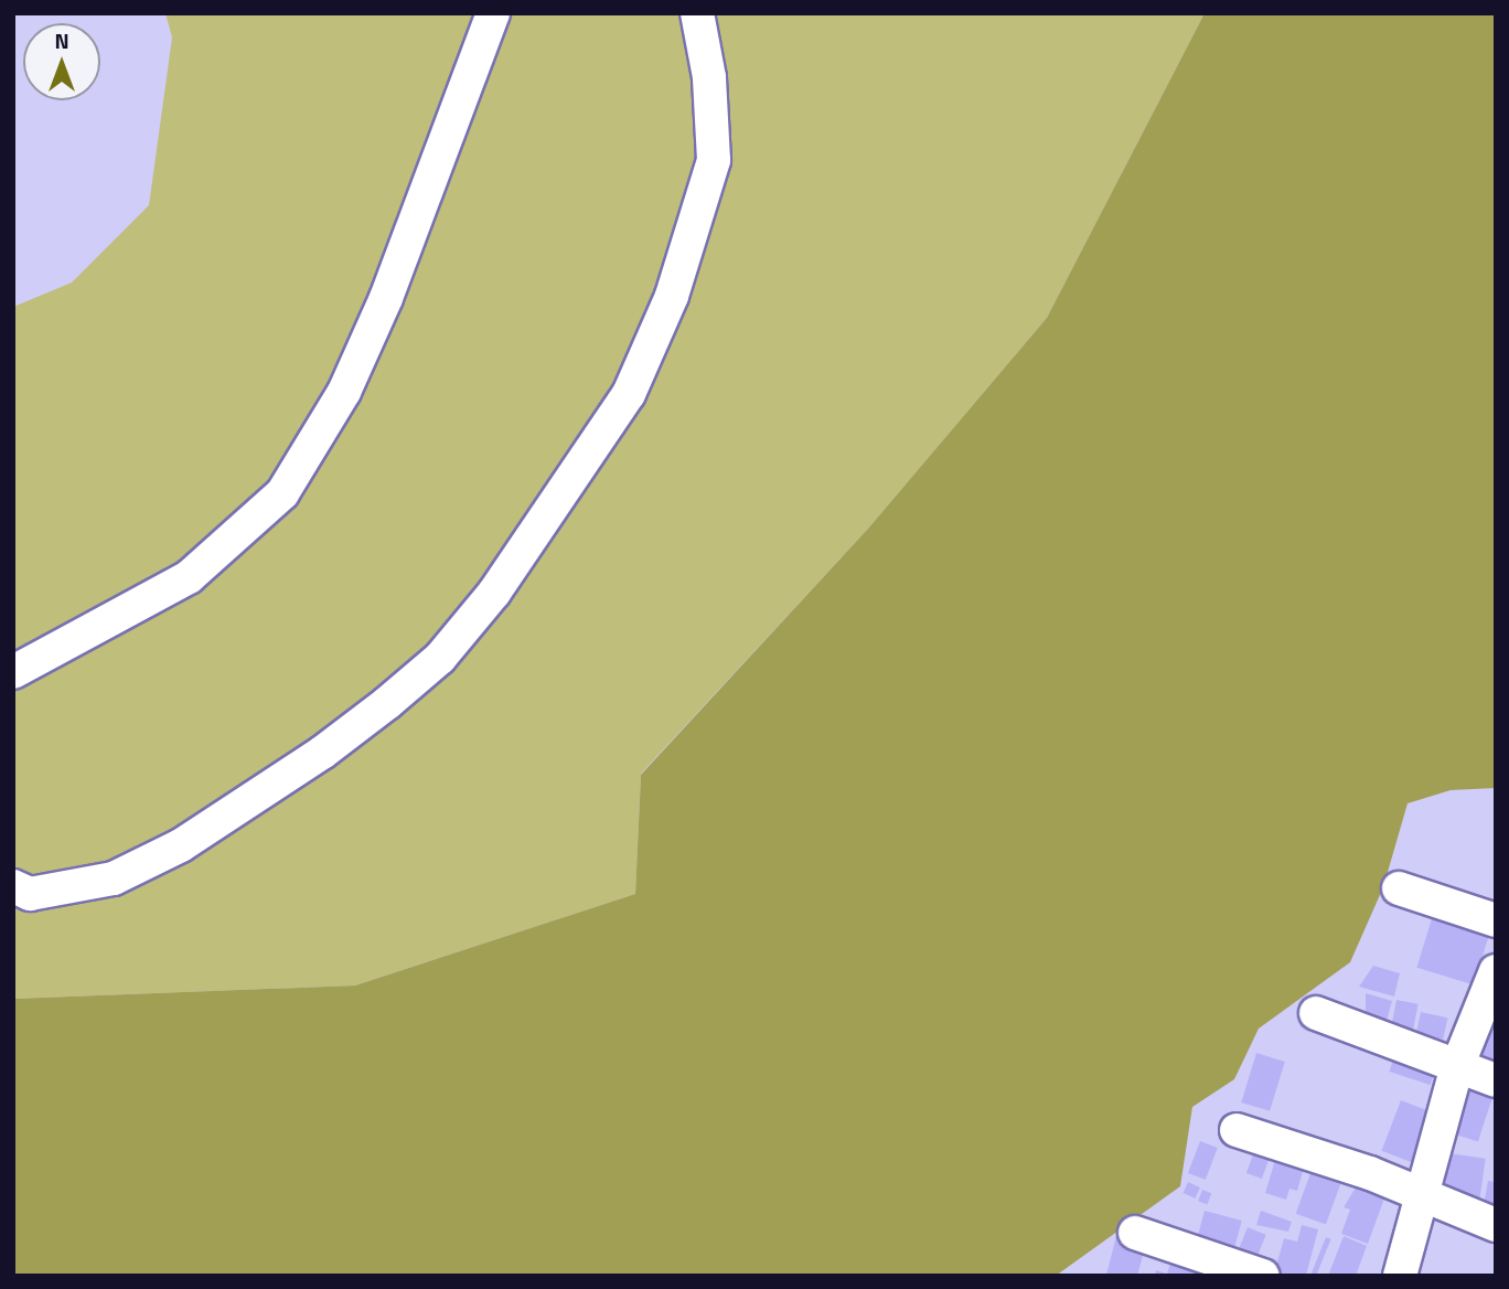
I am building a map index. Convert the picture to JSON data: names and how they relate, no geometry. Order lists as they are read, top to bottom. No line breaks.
{"north":"top"}
